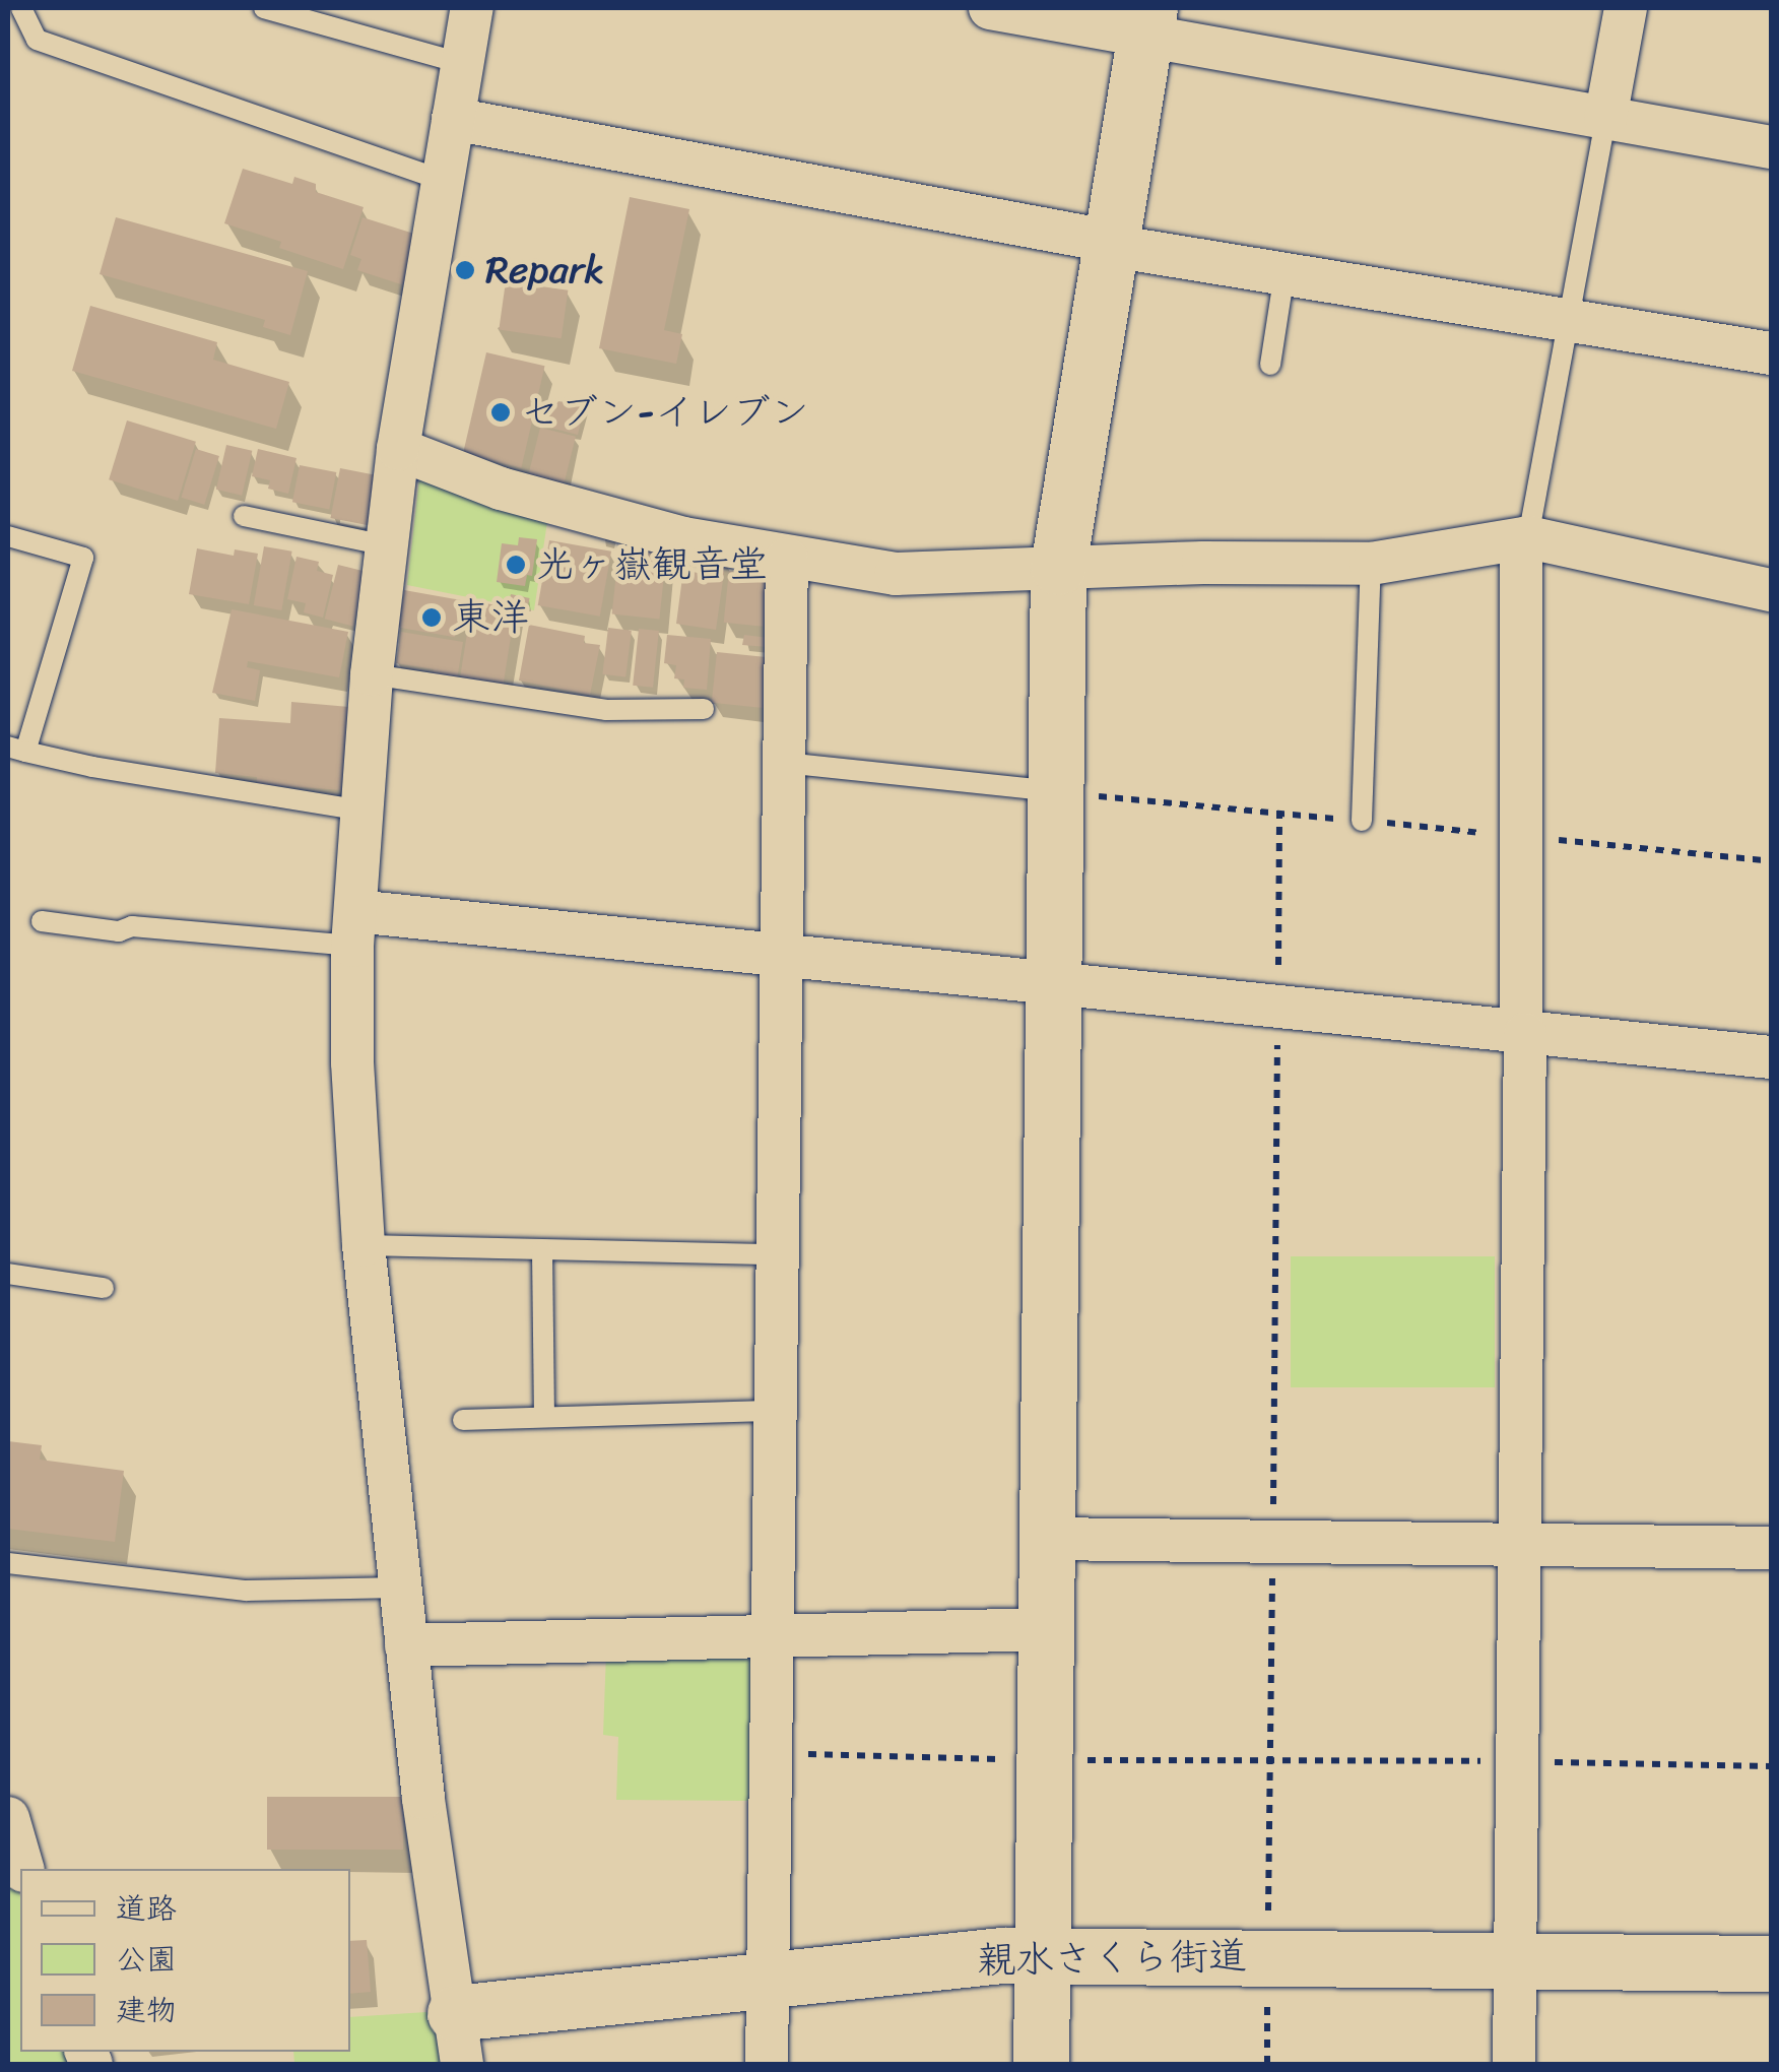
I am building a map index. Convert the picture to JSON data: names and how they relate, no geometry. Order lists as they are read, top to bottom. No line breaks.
{"streets":{"street":["親水さくら街道"]},"places":["Repark","セブン-イレブン","光ヶ嶽観音堂","東洋"],"legend":["道路","公園","建物"]}
